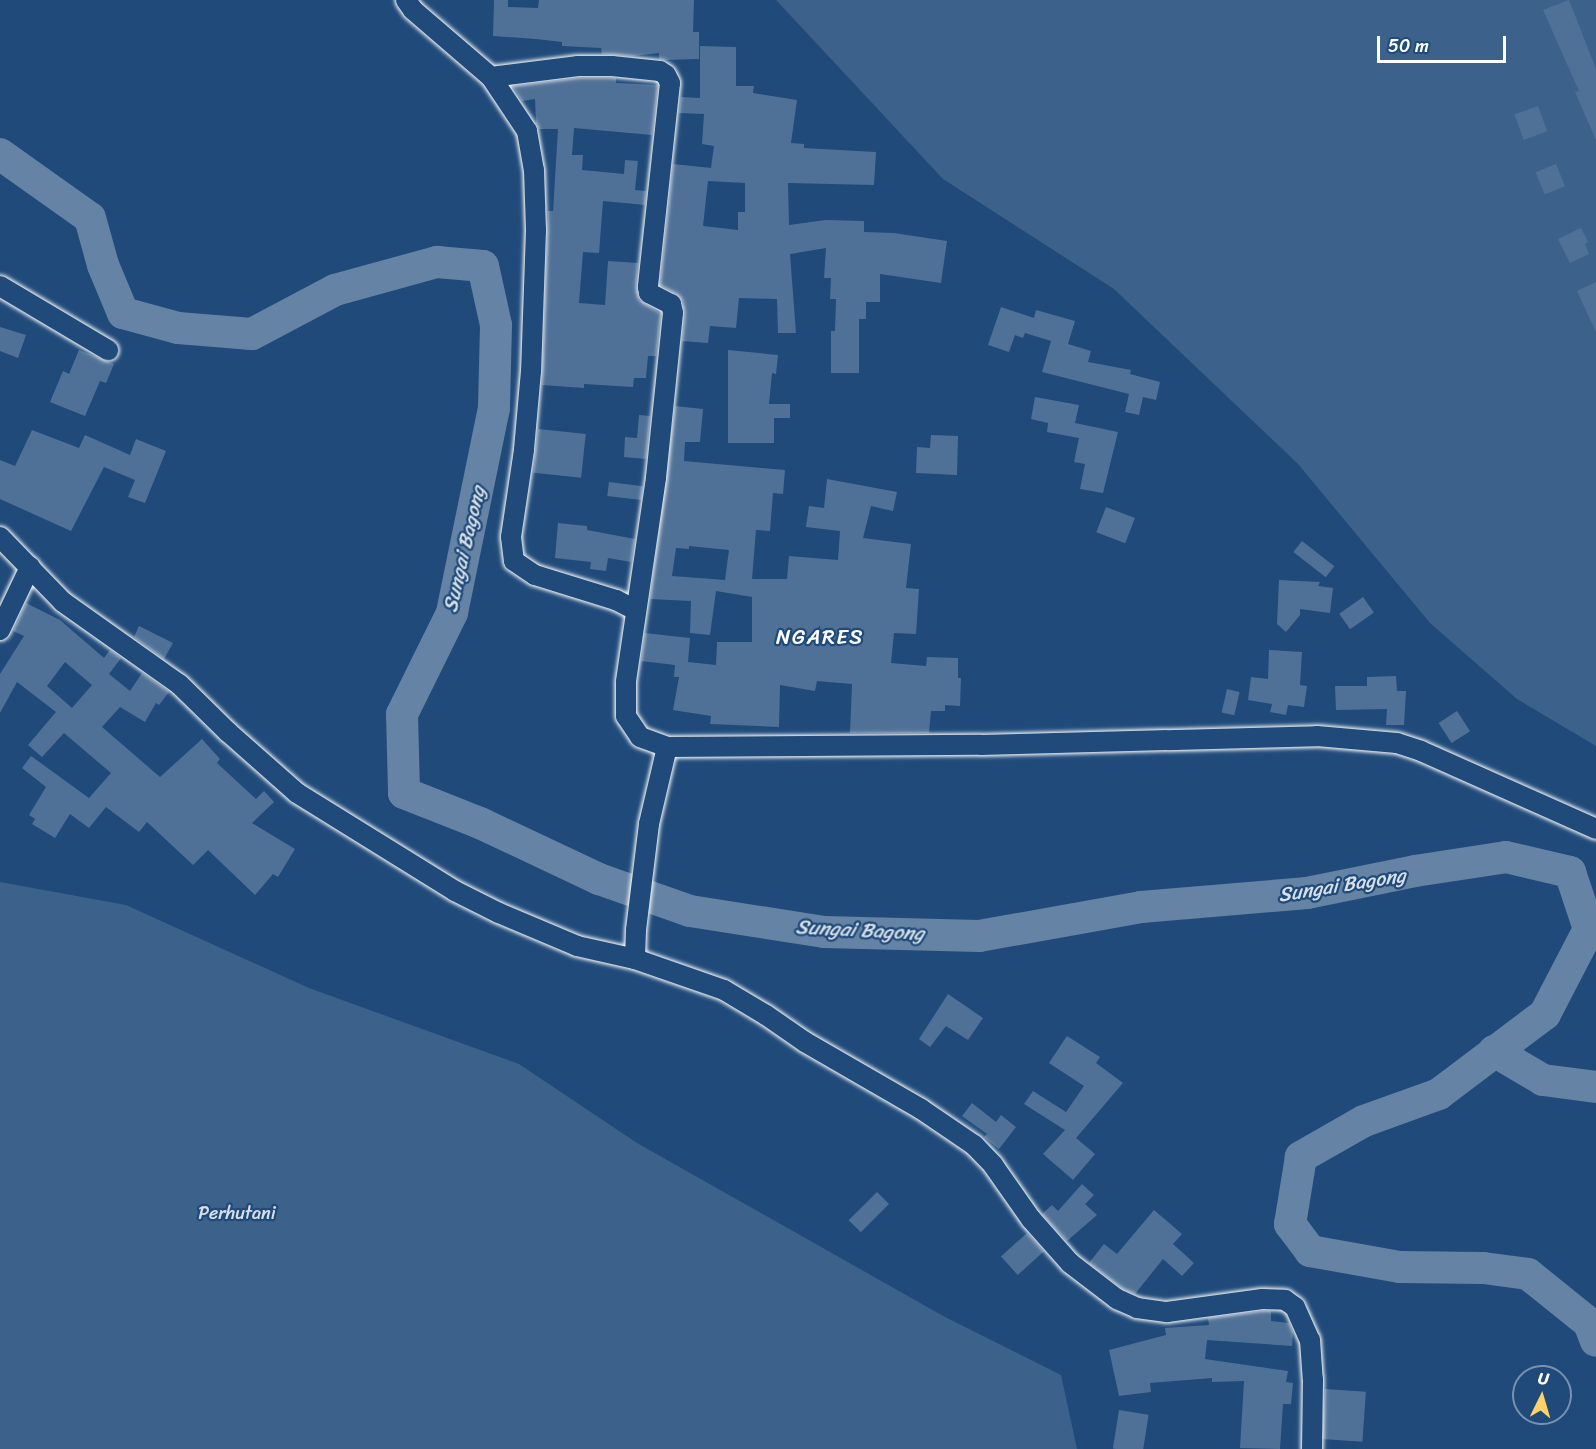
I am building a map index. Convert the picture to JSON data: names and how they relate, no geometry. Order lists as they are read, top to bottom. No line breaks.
{"districts":["NGARES"],"water":["Sungai Bagong"],"parks":["Perhutani"],"scale_bar":"50 m","north":"top"}
